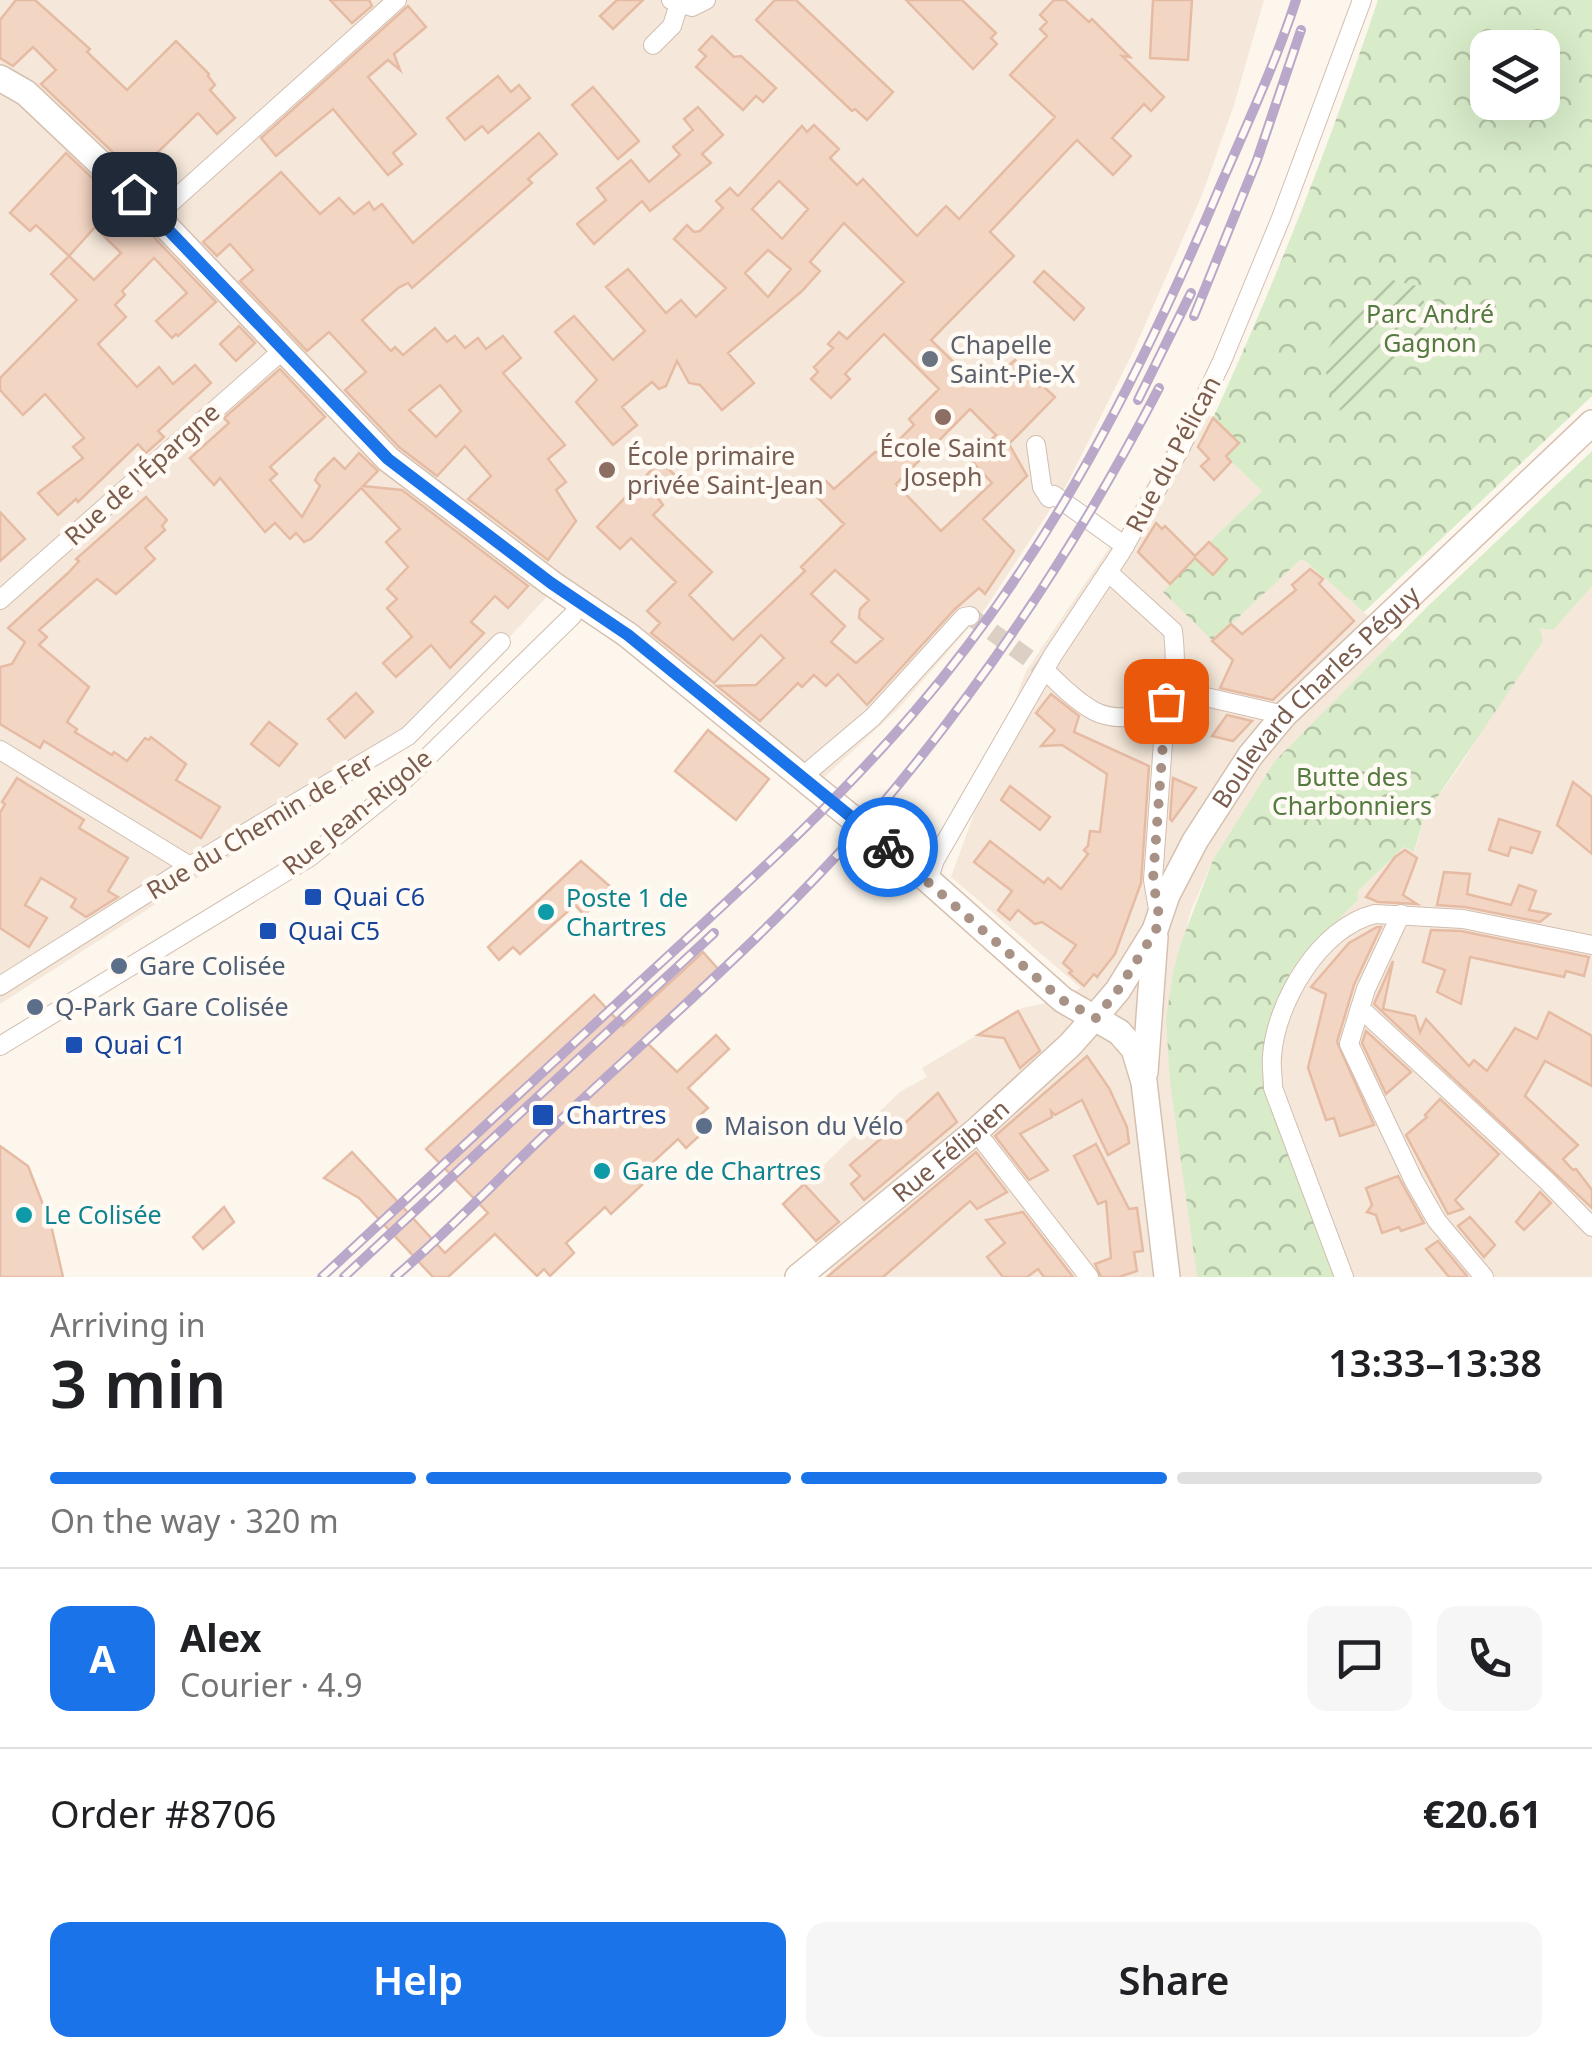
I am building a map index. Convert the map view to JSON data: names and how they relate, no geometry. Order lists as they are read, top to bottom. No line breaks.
{"streets":{"main road":["Boulevard Charles Péguy","Rue Félibien"],"street":["Rue du Pélican","Rue de l'Épargne","Rue Jean-Rigole","Rue du Chemin de Fer"]},"crossings":[["Boulevard Charles Péguy","Rue Félibien"]],"parks":["Parc André Gagnon","Butte des Charbonniers"],"places":{"other":["Chapelle Saint-Pie-X","École Saint Joseph","École primaire privée Saint-Jean","Poste 1 de Chartres","Gare Colisée","Q-Park Gare Colisée","Maison du Vélo","Gare de Chartres","Le Colisée"],"transit":["Quai C6","Quai C5","Quai C1","Chartres"]},"page":{"heading":["3 min","Arriving in","13:33–13:38"],"panel":["Alex","Courier · 4.9","Order #8706","€20.61"],"bar":"On the way · 320 m","round":"A","buttons":["Help","Share"]}}
